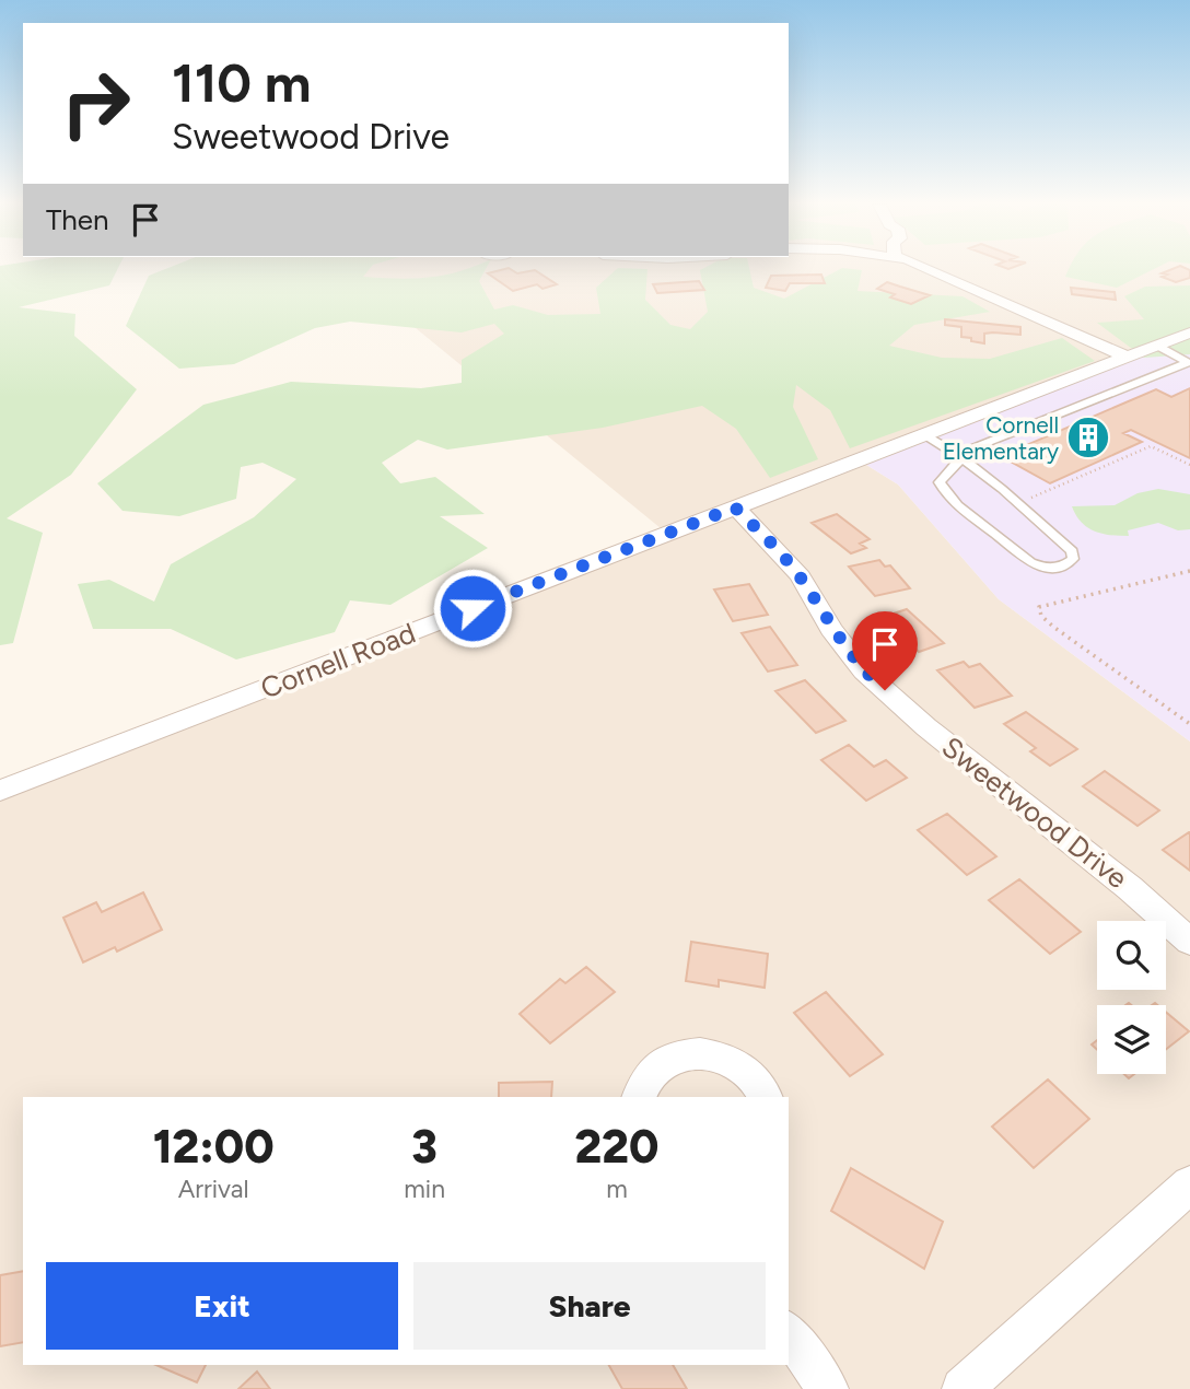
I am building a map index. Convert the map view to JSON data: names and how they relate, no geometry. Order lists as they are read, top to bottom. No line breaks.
{"streets":{"street":["Cornell Road","Sweetwood Drive"]},"crossings":[["Cornell Road","Sweetwood Drive"]],"places":{"building":["Cornell Elementary"]},"page":{"turn":["110 m","Sweetwood Drive"],"then":"Then","eta":["12:00","Arrival","3","min","220","m"],"buttons":["Exit","Share"]}}
